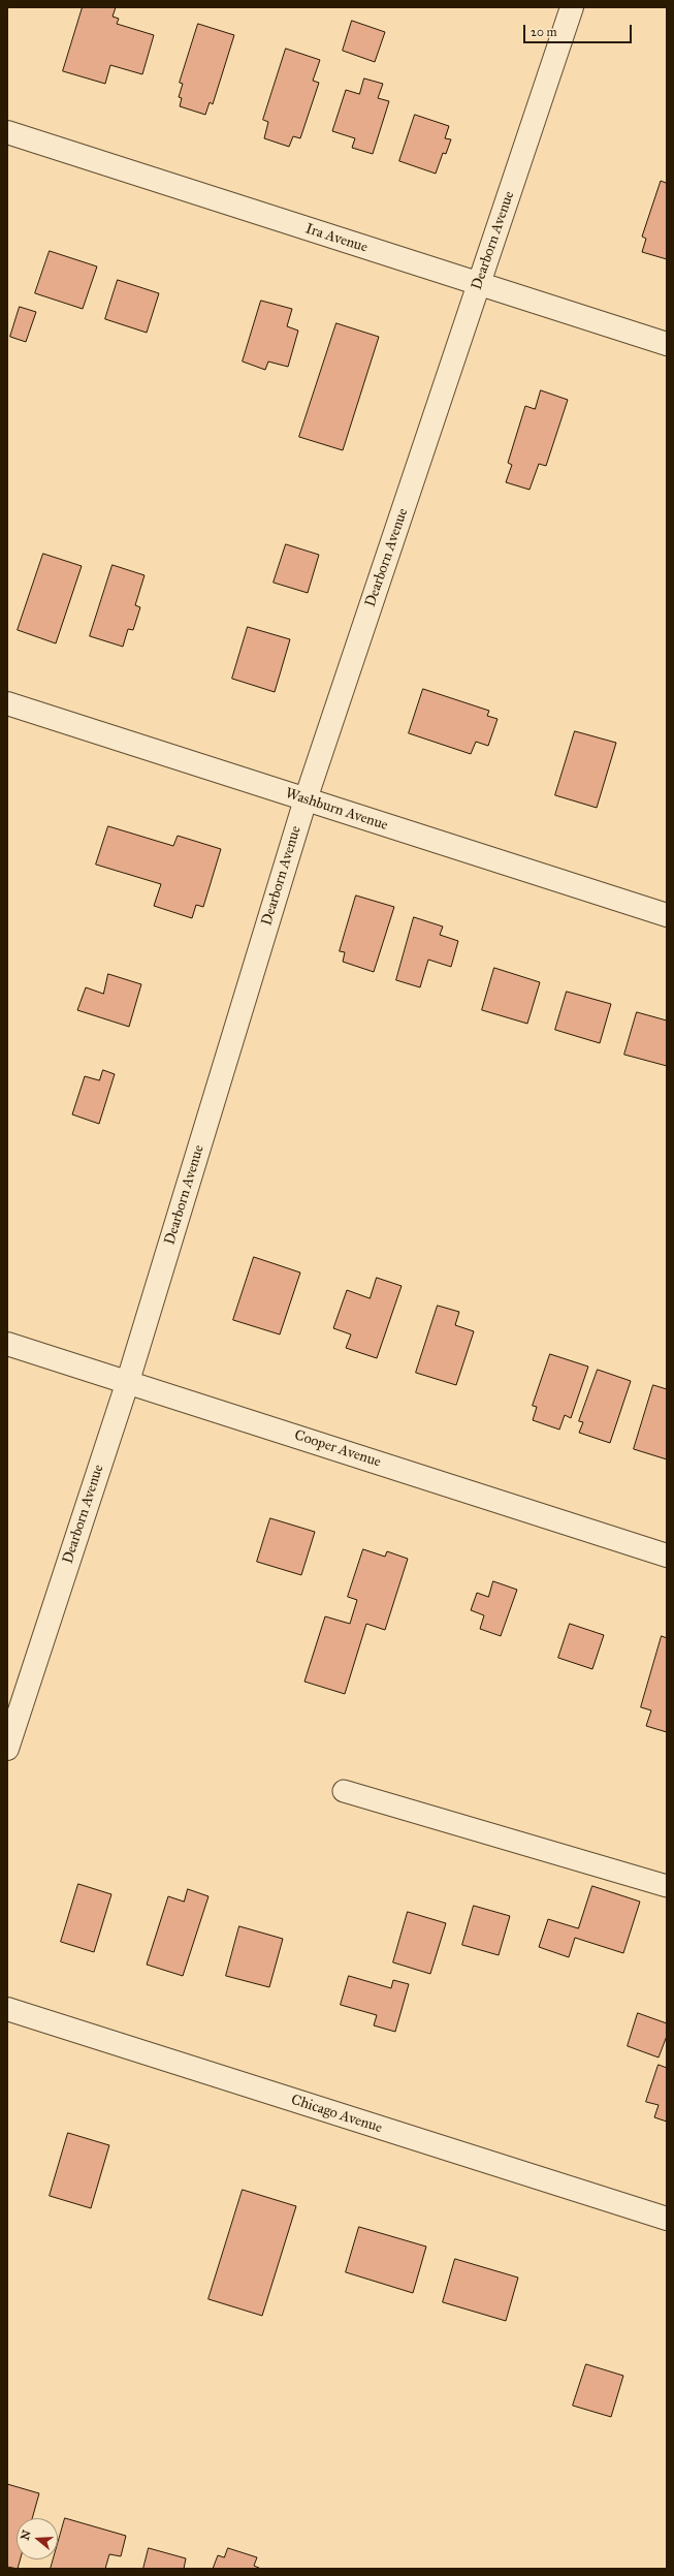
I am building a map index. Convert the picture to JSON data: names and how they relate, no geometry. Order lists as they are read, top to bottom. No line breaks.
{"streets":{"street":["Ira Avenue","Dearborn Avenue","Washburn Avenue","Cooper Avenue","Chicago Avenue"]},"crossings":[["Ira Avenue","Dearborn Avenue"],["Dearborn Avenue","Washburn Avenue"],["Dearborn Avenue","Cooper Avenue"]],"scale_bar":"20 m","north":"left"}
